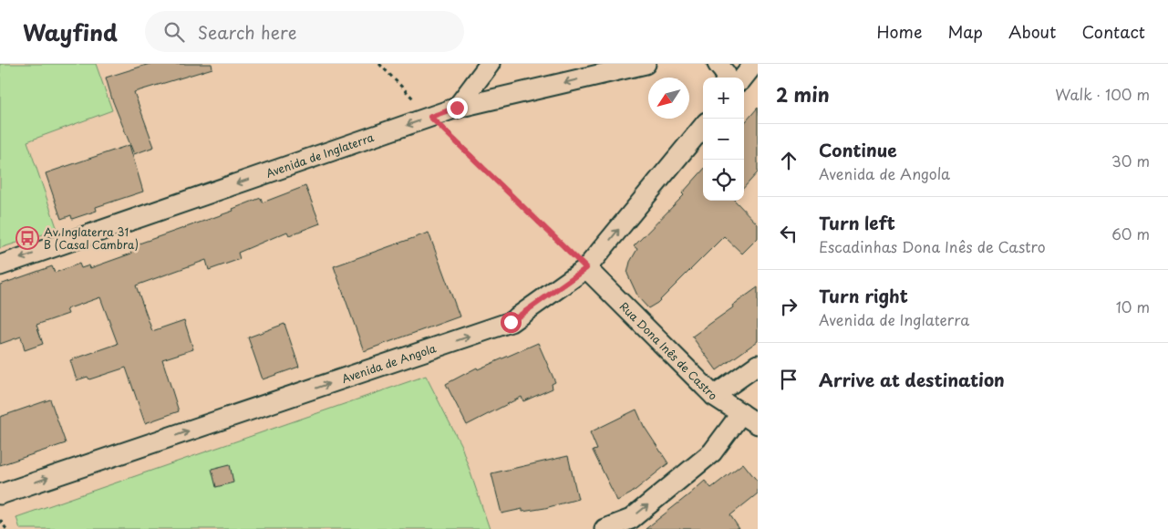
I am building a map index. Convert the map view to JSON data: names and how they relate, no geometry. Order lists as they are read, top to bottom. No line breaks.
{"streets":{"street":["Avenida de Inglaterra","Rua Dona Inês de Castro","Avenida de Angola"]},"crossings":[["Rua Dona Inês de Castro","Avenida de Angola"]],"one_way":["Avenida de Inglaterra","Avenida de Angola"],"places":{"bus stop":["Av Inglaterra 31 B (Casal Cambra)"]},"north":"bottom left","page":{"header":"Wayfind","search":"Search here","nav":["Home","Map","About","Contact"],"heading":["2 min","Walk · 100 m"],"map_buttons":["+","−"],"list":[["Continue","Avenida de Angola","30 m"],["Turn left","Escadinhas Dona Inês de Castro","60 m"],["Turn right","Avenida de Inglaterra","10 m"],"Arrive at destination"]}}
